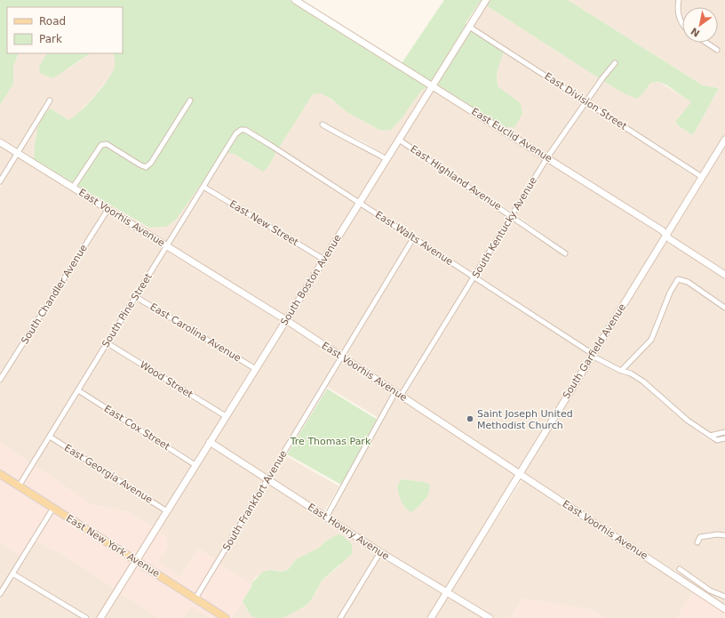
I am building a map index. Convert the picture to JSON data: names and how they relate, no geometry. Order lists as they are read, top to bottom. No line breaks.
{"streets":{"main road":["East New York Avenue"],"street":["East Division Street","East Euclid Avenue","East Highland Avenue","East Voorhis Avenue","East New Street","South Kentucky Avenue","East Walts Avenue","South Boston Avenue","South Chandler Avenue","South Pine Street","East Carolina Avenue","South Garfield Avenue","Wood Street","East Cox Street","East Georgia Avenue","South Frankfort Avenue","East Howry Avenue"]},"crossings":[["East Division Street","South Kentucky Avenue"],["East Division Street","South Boston Avenue"],["East Division Street","South Garfield Avenue"],["East Euclid Avenue","South Kentucky Avenue"],["East Euclid Avenue","South Boston Avenue"],["East Euclid Avenue","South Garfield Avenue"],["East Highland Avenue","South Kentucky Avenue"],["East Highland Avenue","South Boston Avenue"],["East Voorhis Avenue","South Kentucky Avenue"],["East Voorhis Avenue","South Boston Avenue"],["East Voorhis Avenue","South Chandler Avenue"],["East Voorhis Avenue","South Pine Street"],["East Voorhis Avenue","South Garfield Avenue"],["East Voorhis Avenue","South Frankfort Avenue"],["East New Street","South Boston Avenue"],["East New Street","South Pine Street"],["South Kentucky Avenue","East Walts Avenue"],["South Kentucky Avenue","East Howry Avenue"],["East Walts Avenue","South Boston Avenue"],["East Walts Avenue","South Pine Street"],["East Walts Avenue","South Garfield Avenue"],["East Walts Avenue","South Frankfort Avenue"],["South Boston Avenue","East Carolina Avenue"],["South Boston Avenue","Wood Street"],["South Boston Avenue","East Cox Street"],["South Boston Avenue","East Georgia Avenue"],["South Boston Avenue","East Howry Avenue"],["South Boston Avenue","East New York Avenue"],["South Pine Street","East Carolina Avenue"],["South Pine Street","Wood Street"],["South Pine Street","East Cox Street"],["South Pine Street","East Georgia Avenue"],["South Pine Street","East New York Avenue"],["South Garfield Avenue","East Howry Avenue"],["South Frankfort Avenue","East Howry Avenue"],["South Frankfort Avenue","East New York Avenue"]],"parks":["Tre Thomas Park"],"places":["Saint Joseph United Methodist Church"],"legend":["Road","Park"],"north":"bottom left"}
